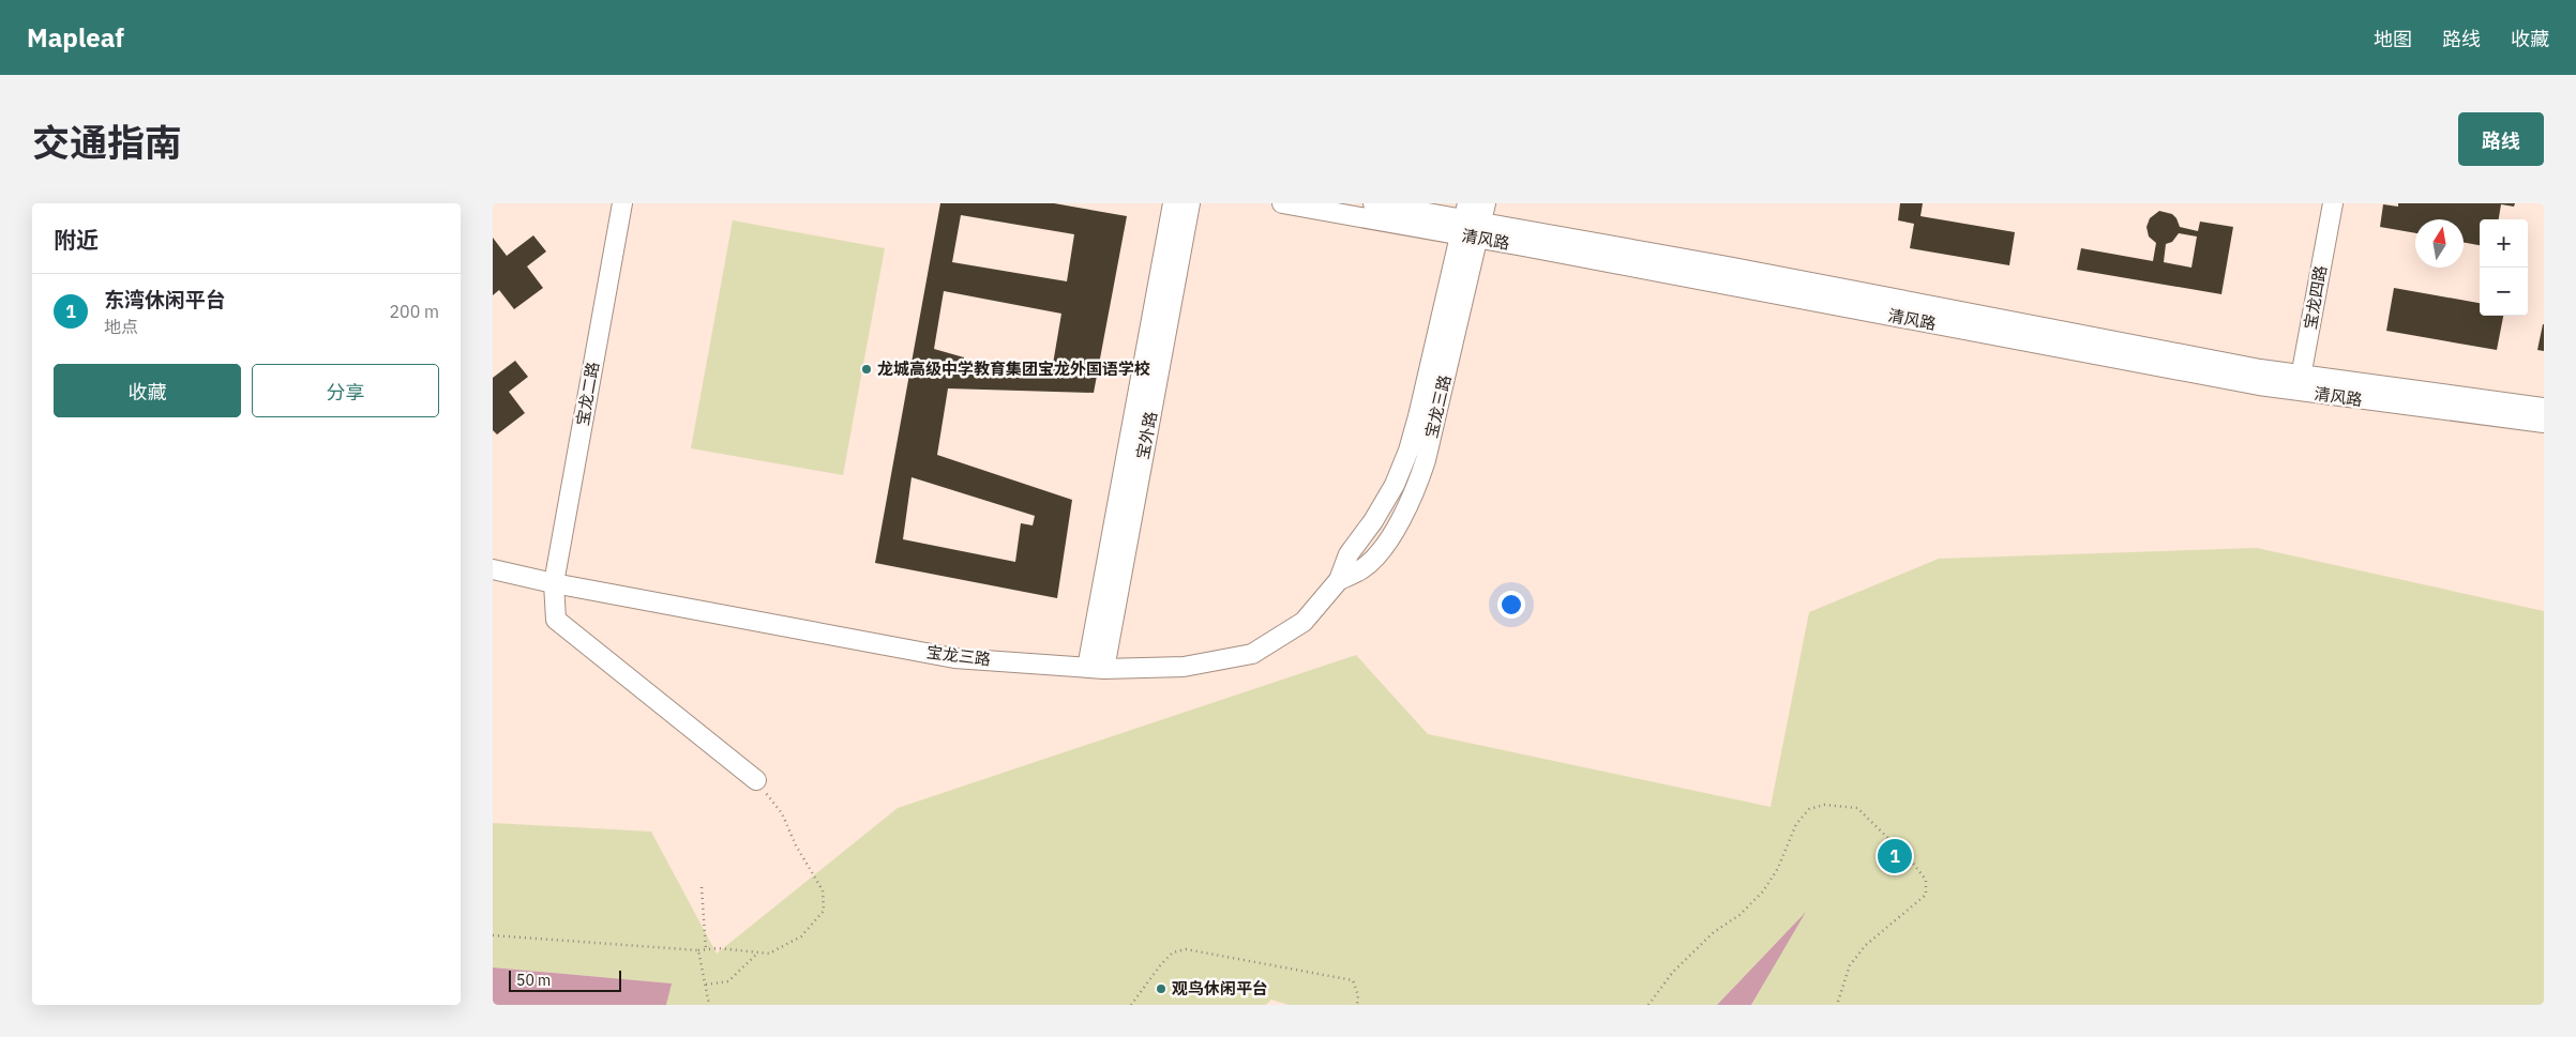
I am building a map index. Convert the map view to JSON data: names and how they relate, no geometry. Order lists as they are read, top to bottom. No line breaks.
{"streets":{"street":["清风路","宝龙四路","宝龙二路","宝龙三路","宝外路"]},"crossings":[["清风路","宝龙四路"],["清风路","宝龙三路"],["宝龙二路","宝龙三路"],["宝龙三路","宝外路"]],"places":["龙城高级中学教育集团宝龙外国语学校","观鸟休闲平台"],"scale_bar":"50 m","north":"top","page":{"header":"Mapleaf","nav":["地图","路线","收藏"],"title":"交通指南","buttons":["路线",["收藏","分享"]],"heading":"附近","map_buttons":["+","−"],"list":[{"mark":"1","name":"东湾休闲平台","note":"地点","value":"200 m"}],"pins":"1","scale":"50 m"}}
